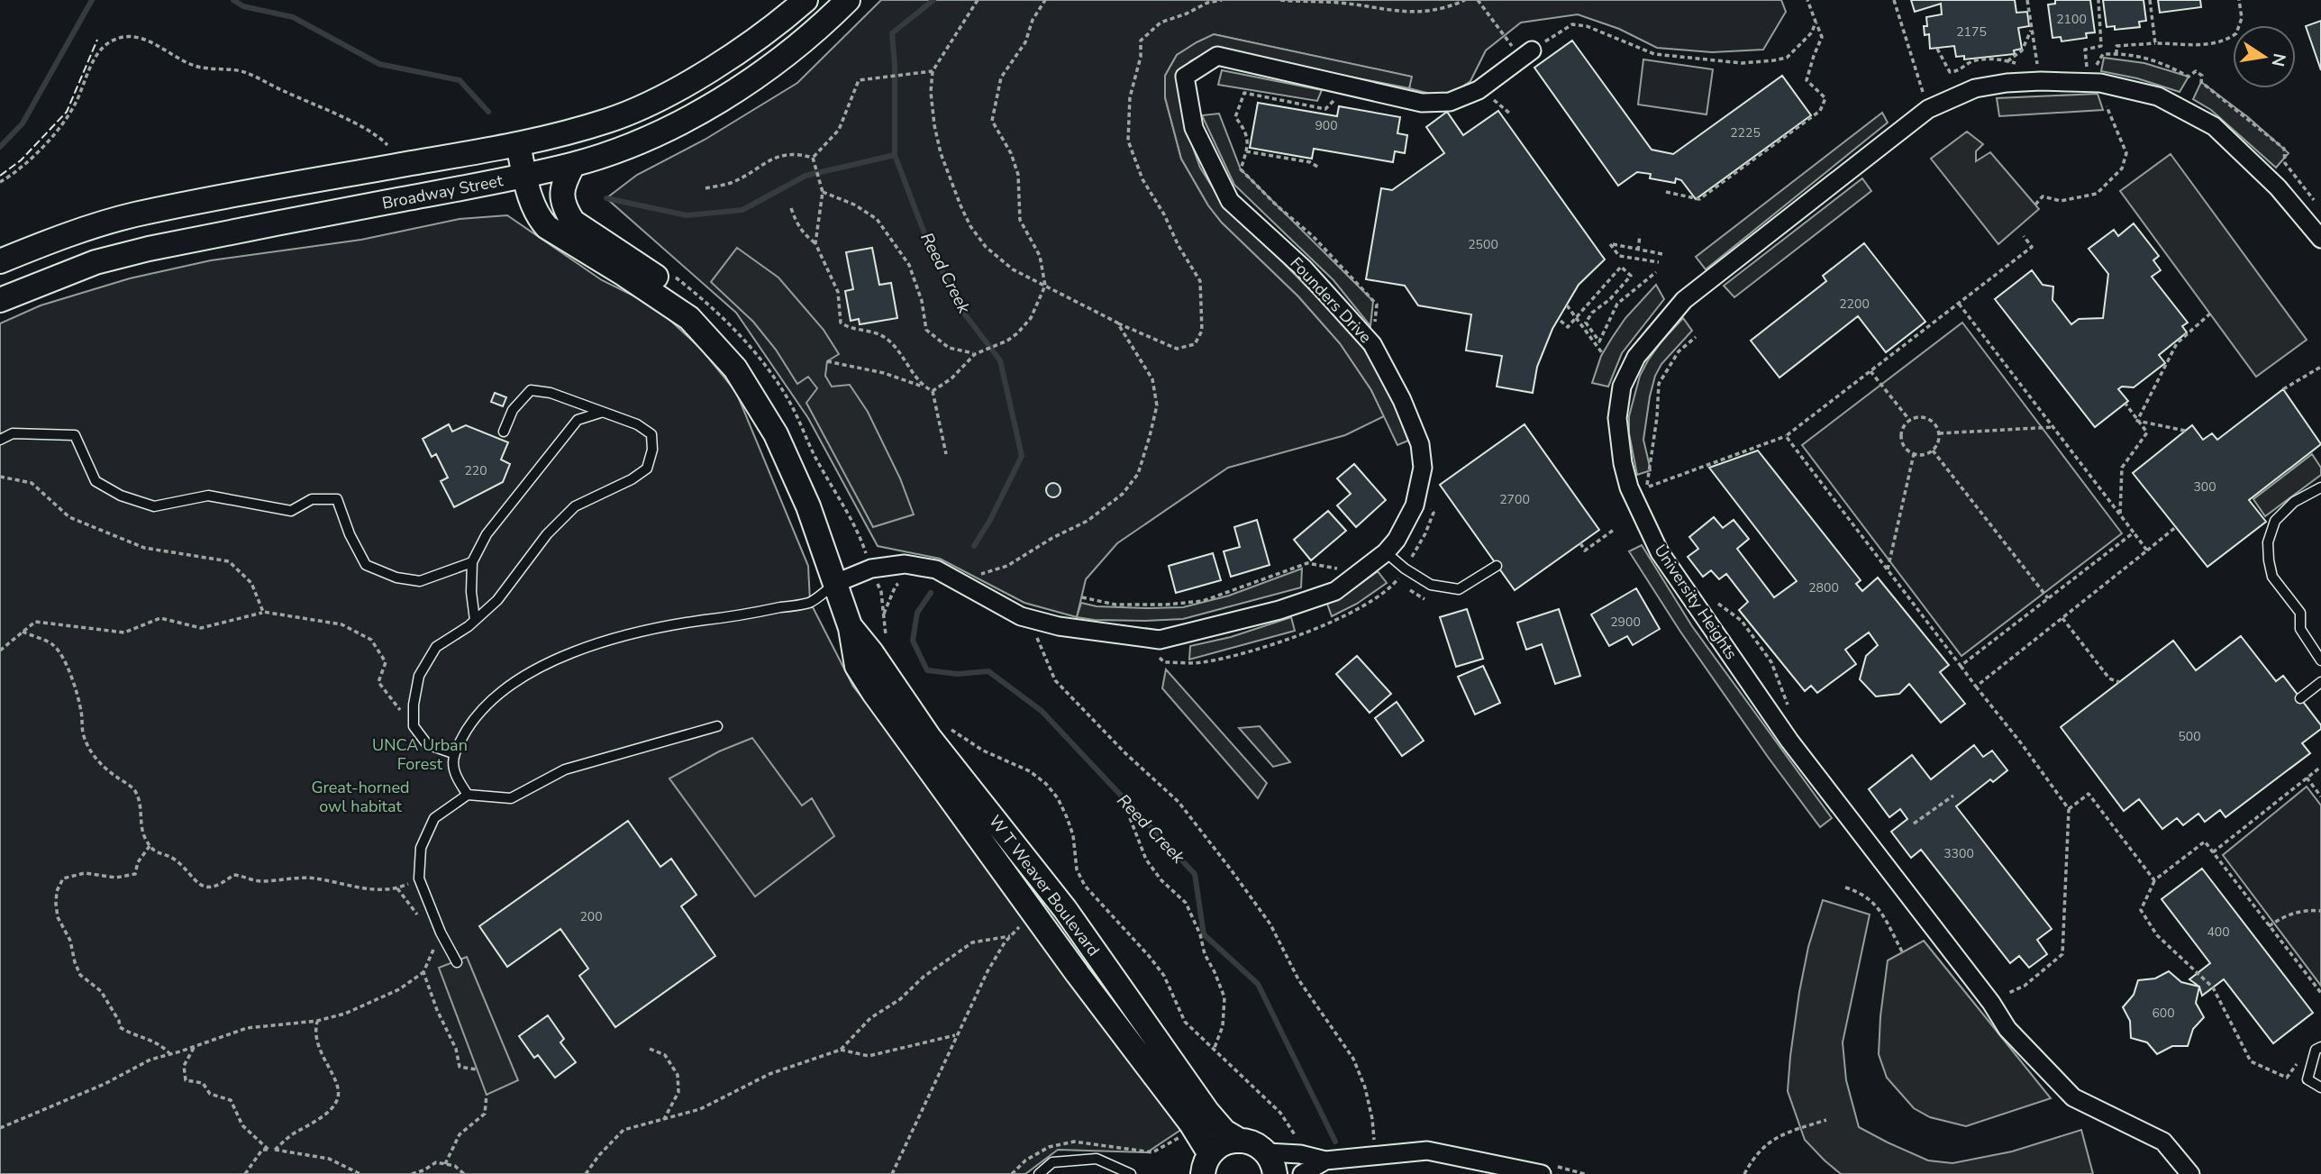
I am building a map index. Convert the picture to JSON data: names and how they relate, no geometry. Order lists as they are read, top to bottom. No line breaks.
{"streets":{"main road":["Broadway Street","W T Weaver Boulevard"],"street":["Founders Drive","University Heights"]},"crossings":[["Broadway Street","W T Weaver Boulevard"],["Founders Drive","W T Weaver Boulevard"]],"water":["Reed Creek"],"parks":["UNCA Urban Forest","Great-horned owl habitat"],"house_numbers":["2100","2175","900","2225","2500","2200","220","300","2700","2800","2900","500","3300","200","400","600"],"north":"right"}
